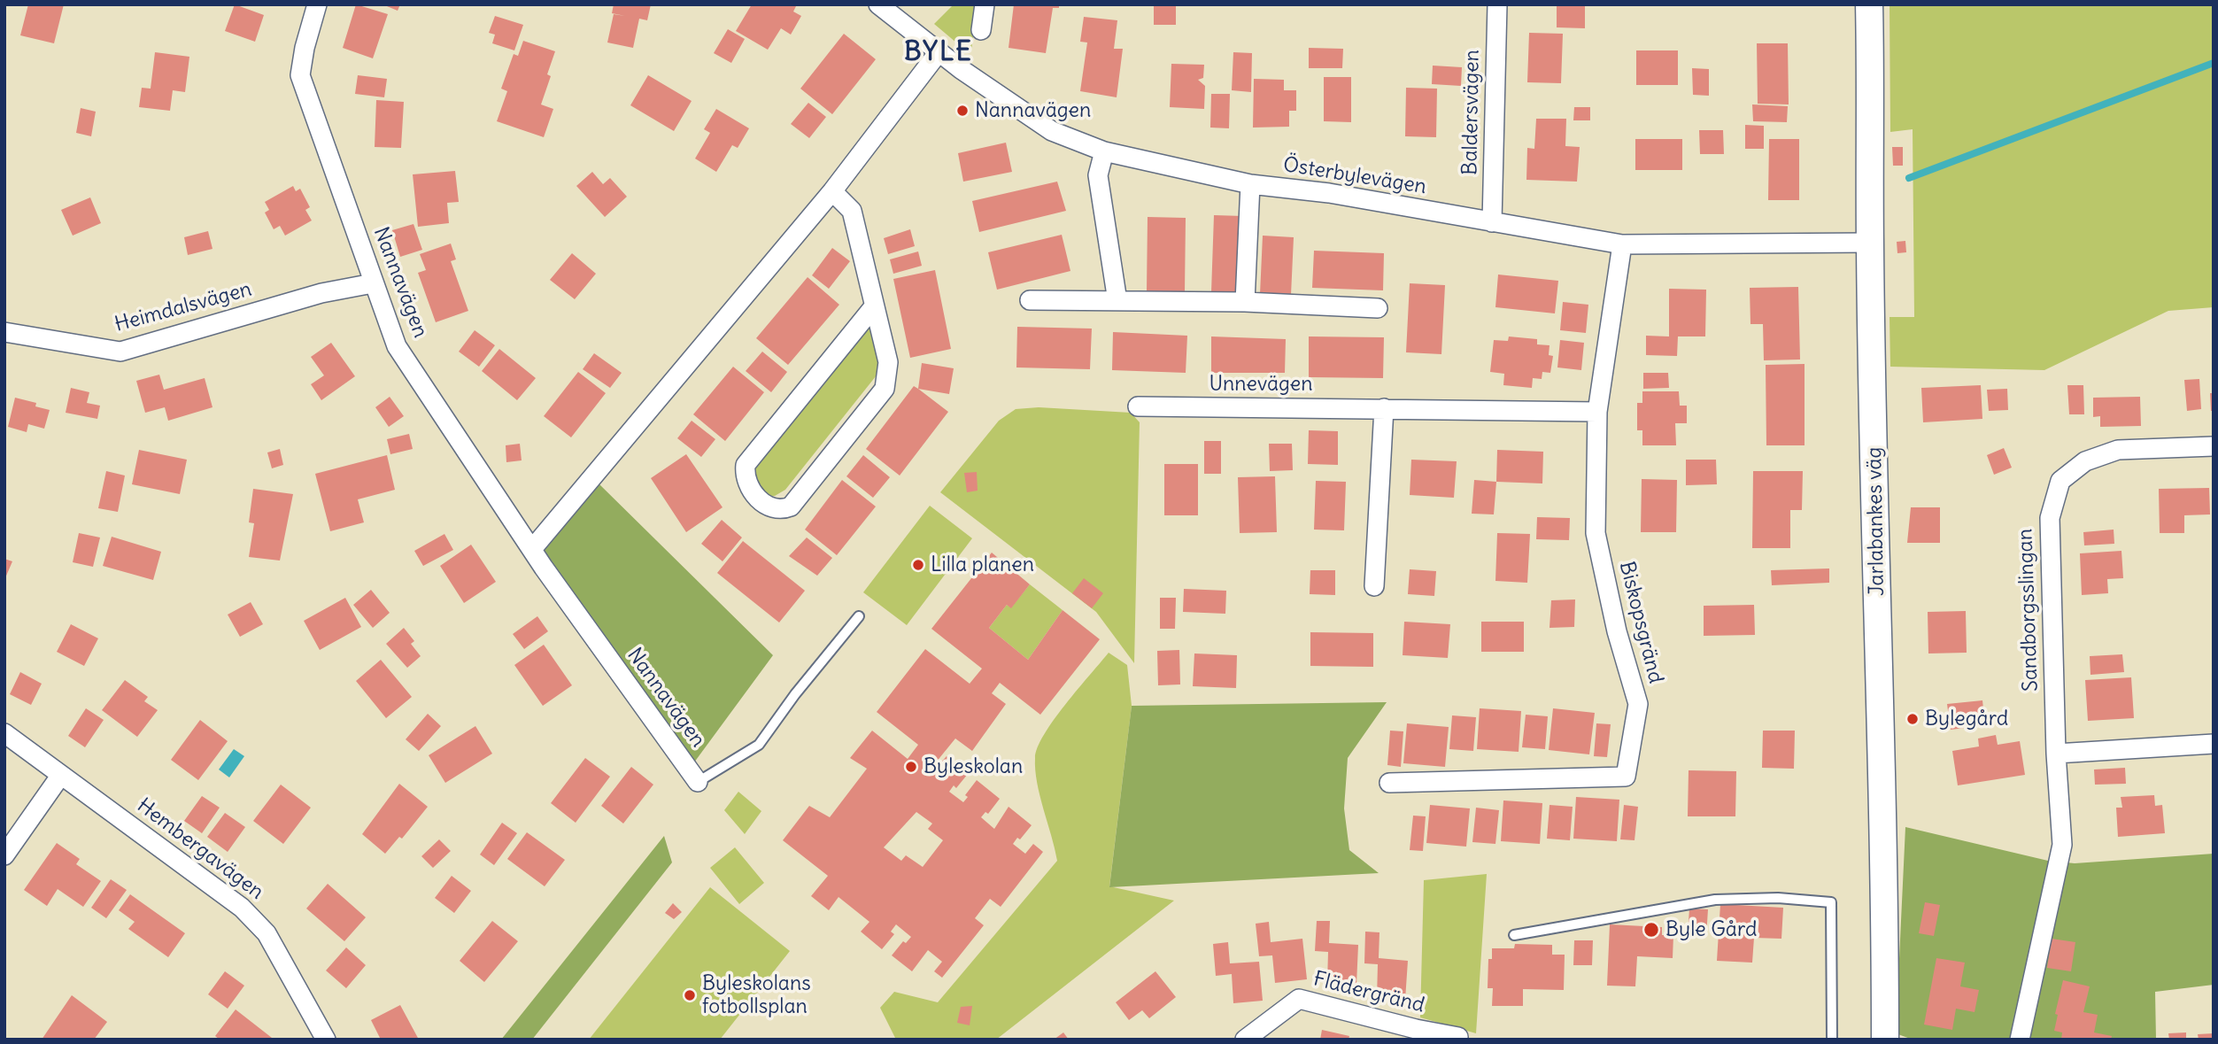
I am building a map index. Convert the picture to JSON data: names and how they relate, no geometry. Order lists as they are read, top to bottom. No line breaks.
{"streets":{"main road":["Jarlabankes väg"],"street":["Baldersvägen","Österbylevägen","Nannavägen","Heimdalsvägen","Unnevägen","Sandborgsslingan","Biskopsgränd","Hembergavägen","Flädergränd"]},"crossings":[["Baldersvägen","Österbylevägen"],["Österbylevägen","Jarlabankes väg"],["Österbylevägen","Biskopsgränd"],["Nannavägen","Heimdalsvägen"],["Unnevägen","Biskopsgränd"]],"districts":["BYLE"],"places":["Nannavägen","Lilla planen","Bylegård","Byleskolan","Byle Gård","Byleskolans fotbollsplan"]}
